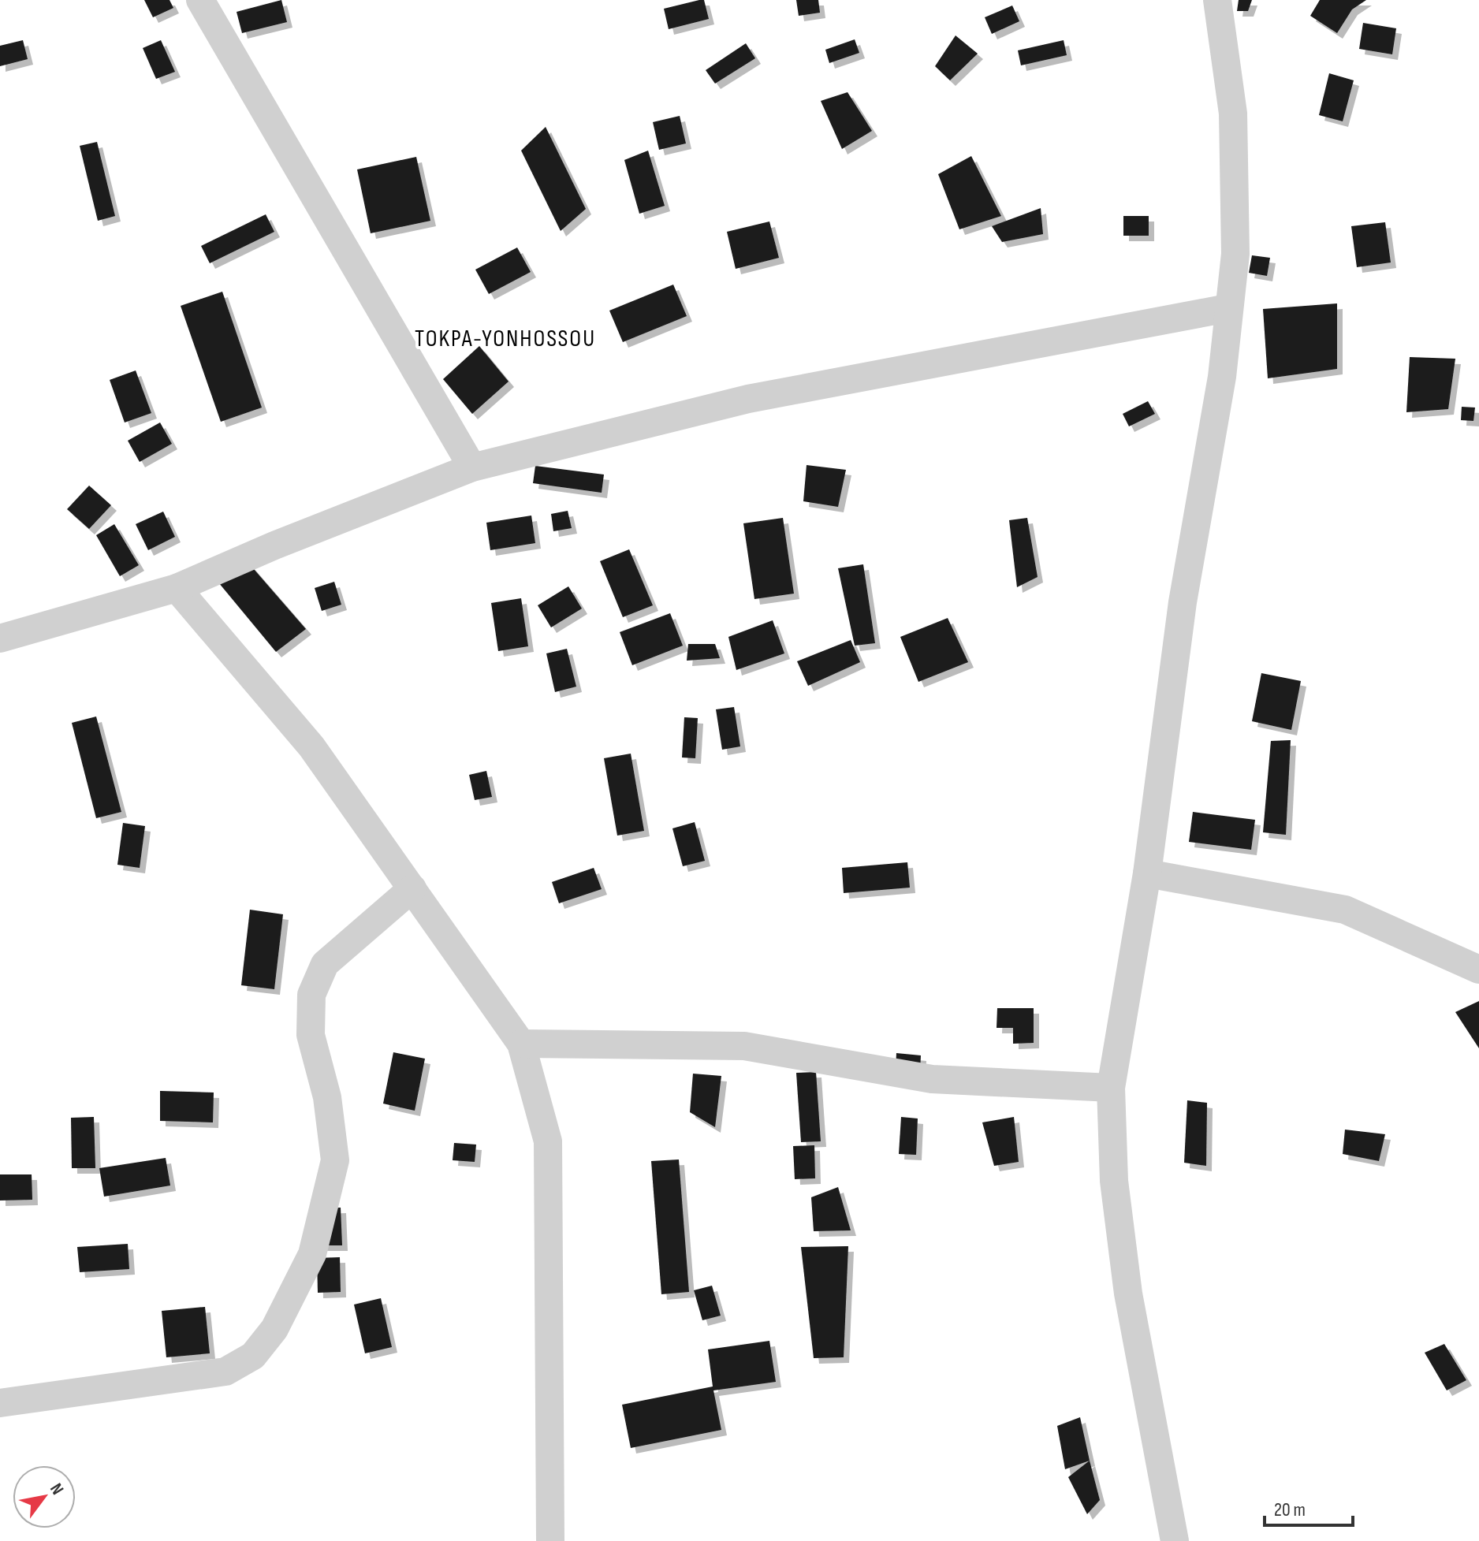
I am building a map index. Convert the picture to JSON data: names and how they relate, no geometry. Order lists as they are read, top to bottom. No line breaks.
{"districts":["TOKPA-YONHOSSOU"],"scale_bar":"20 m","north":"top right"}
